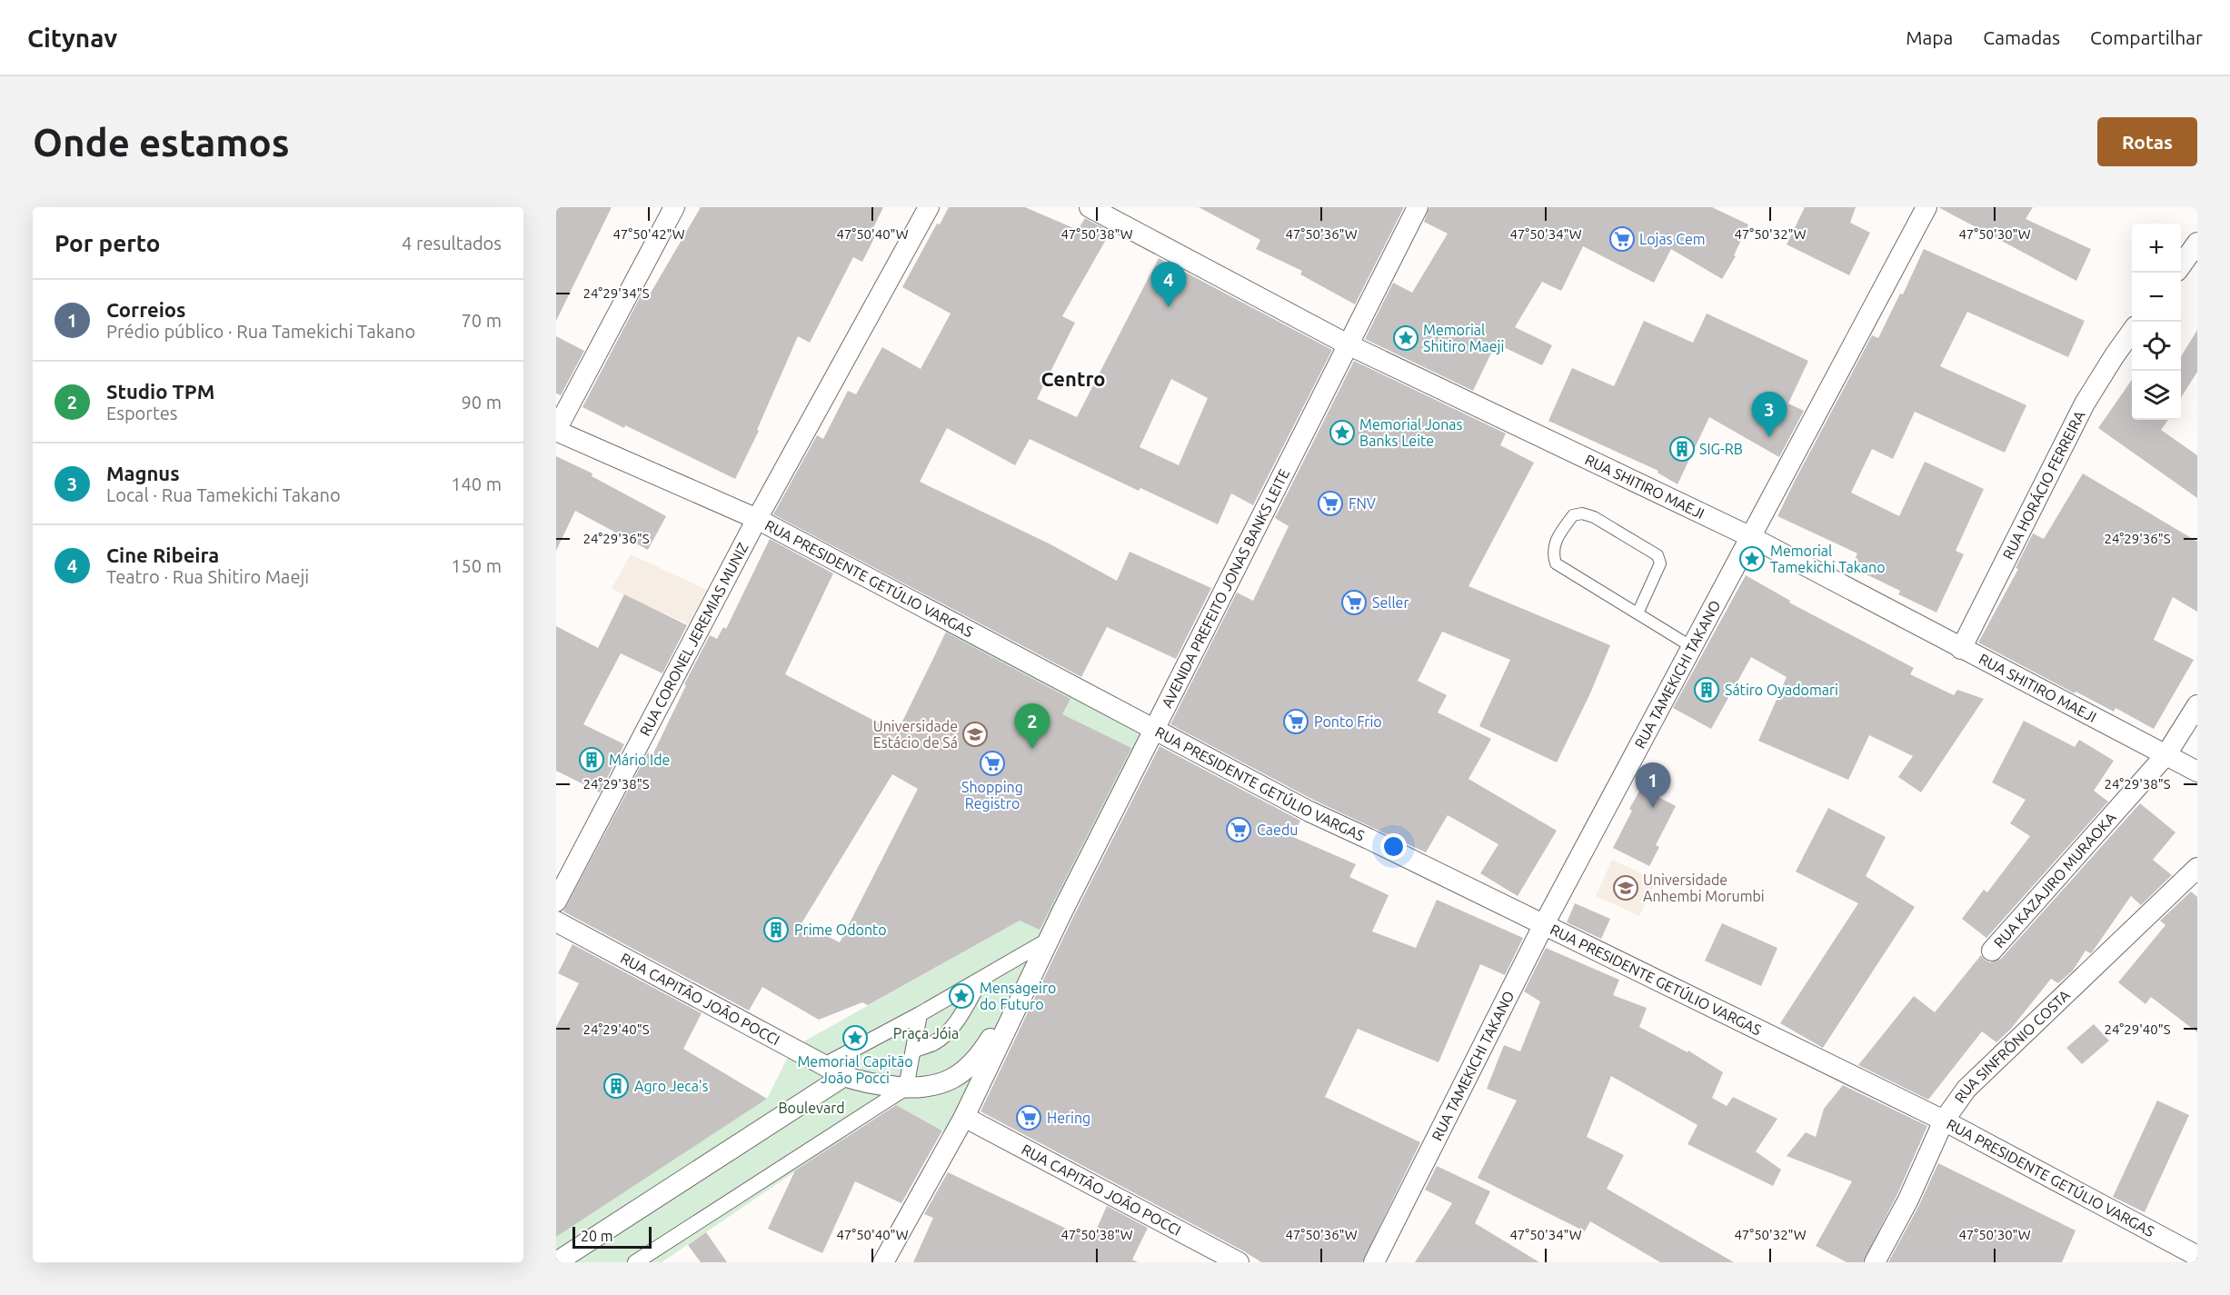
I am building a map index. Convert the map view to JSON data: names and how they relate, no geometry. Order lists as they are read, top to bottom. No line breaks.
{"streets":{"street":["RUA HORÁCIO FERREIRA","RUA SHITIRO MAEJI","RUA PRESIDENTE GETÚLIO VARGAS","AVENIDA PREFEITO JONAS BANKS LEITE","RUA CORONEL JEREMIAS MUNIZ","RUA TAMEKICHI TAKANO","RUA KAZAJIRO MURAOKA","RUA CAPITÃO JOÃO POCCI","RUA SINFRÔNIO COSTA"]},"crossings":[["RUA HORÁCIO FERREIRA","RUA SHITIRO MAEJI"],["RUA SHITIRO MAEJI","AVENIDA PREFEITO JONAS BANKS LEITE"],["RUA SHITIRO MAEJI","RUA TAMEKICHI TAKANO"],["RUA SHITIRO MAEJI","RUA KAZAJIRO MURAOKA"],["RUA PRESIDENTE GETÚLIO VARGAS","AVENIDA PREFEITO JONAS BANKS LEITE"],["RUA PRESIDENTE GETÚLIO VARGAS","RUA CORONEL JEREMIAS MUNIZ"],["RUA PRESIDENTE GETÚLIO VARGAS","RUA TAMEKICHI TAKANO"],["RUA PRESIDENTE GETÚLIO VARGAS","RUA SINFRÔNIO COSTA"],["AVENIDA PREFEITO JONAS BANKS LEITE","RUA CAPITÃO JOÃO POCCI"]],"districts":["Centro"],"parks":["Praça Jóia","Boulevard"],"places":{"supermarket":["Lojas Cem","FNV","Seller","Ponto Frio","Shopping Registro","Caedu","Hering"],"place":["Memorial Shitiro Maeji","Memorial Jonas Banks Leite","Memorial Tamekichi Takano","Mensageiro do Futuro","Memorial Capitão João Pocci"],"building":["SIG-RB","Sátiro Oyadomari","Mário Ide","Prime Odonto","Agro Jeca's"],"school or university":["Universidade Estácio de Sá","Universidade Anhembi Morumbi"]},"scale_bar":"20 m","page":{"header":"Citynav","nav":["Mapa","Camadas","Compartilhar"],"buttons":"Rotas","title":"Onde estamos","heading":["Por perto","4 resultados"],"map_buttons":["+","−"],"pins":["4","3","2","1"],"list":[{"mark":"1","name":"Correios","note":"Prédio público · Rua Tamekichi Takano","value":"70 m"},{"mark":"2","name":"Studio TPM","note":"Esportes","value":"90 m"},{"mark":"3","name":"Magnus","note":"Local · Rua Tamekichi Takano","value":"140 m"},{"mark":"4","name":"Cine Ribeira","note":"Teatro · Rua Shitiro Maeji","value":"150 m"}],"scale":"20 m"},"coordinates":["47°50'42\"W","47°50'40\"W","47°50'38\"W","47°50'36\"W","47°50'34\"W","47°50'32\"W","47°50'30\"W","24°29'34\"S","24°29'36\"S","24°29'38\"S","24°29'40\"S"]}
